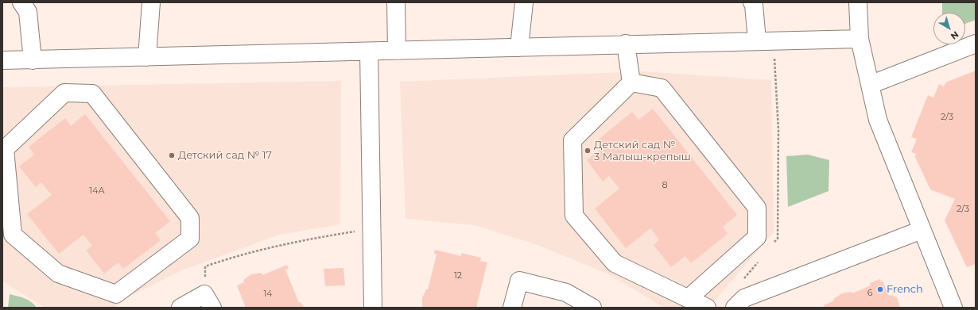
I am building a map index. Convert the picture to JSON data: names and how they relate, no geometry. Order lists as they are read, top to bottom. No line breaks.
{"places":["Детский сад № 3 Малыш-крепыш","Детский сад № 17","French"],"house_numbers":["2/3","8","14А","2/3","12","6","14"],"north":"bottom right"}
